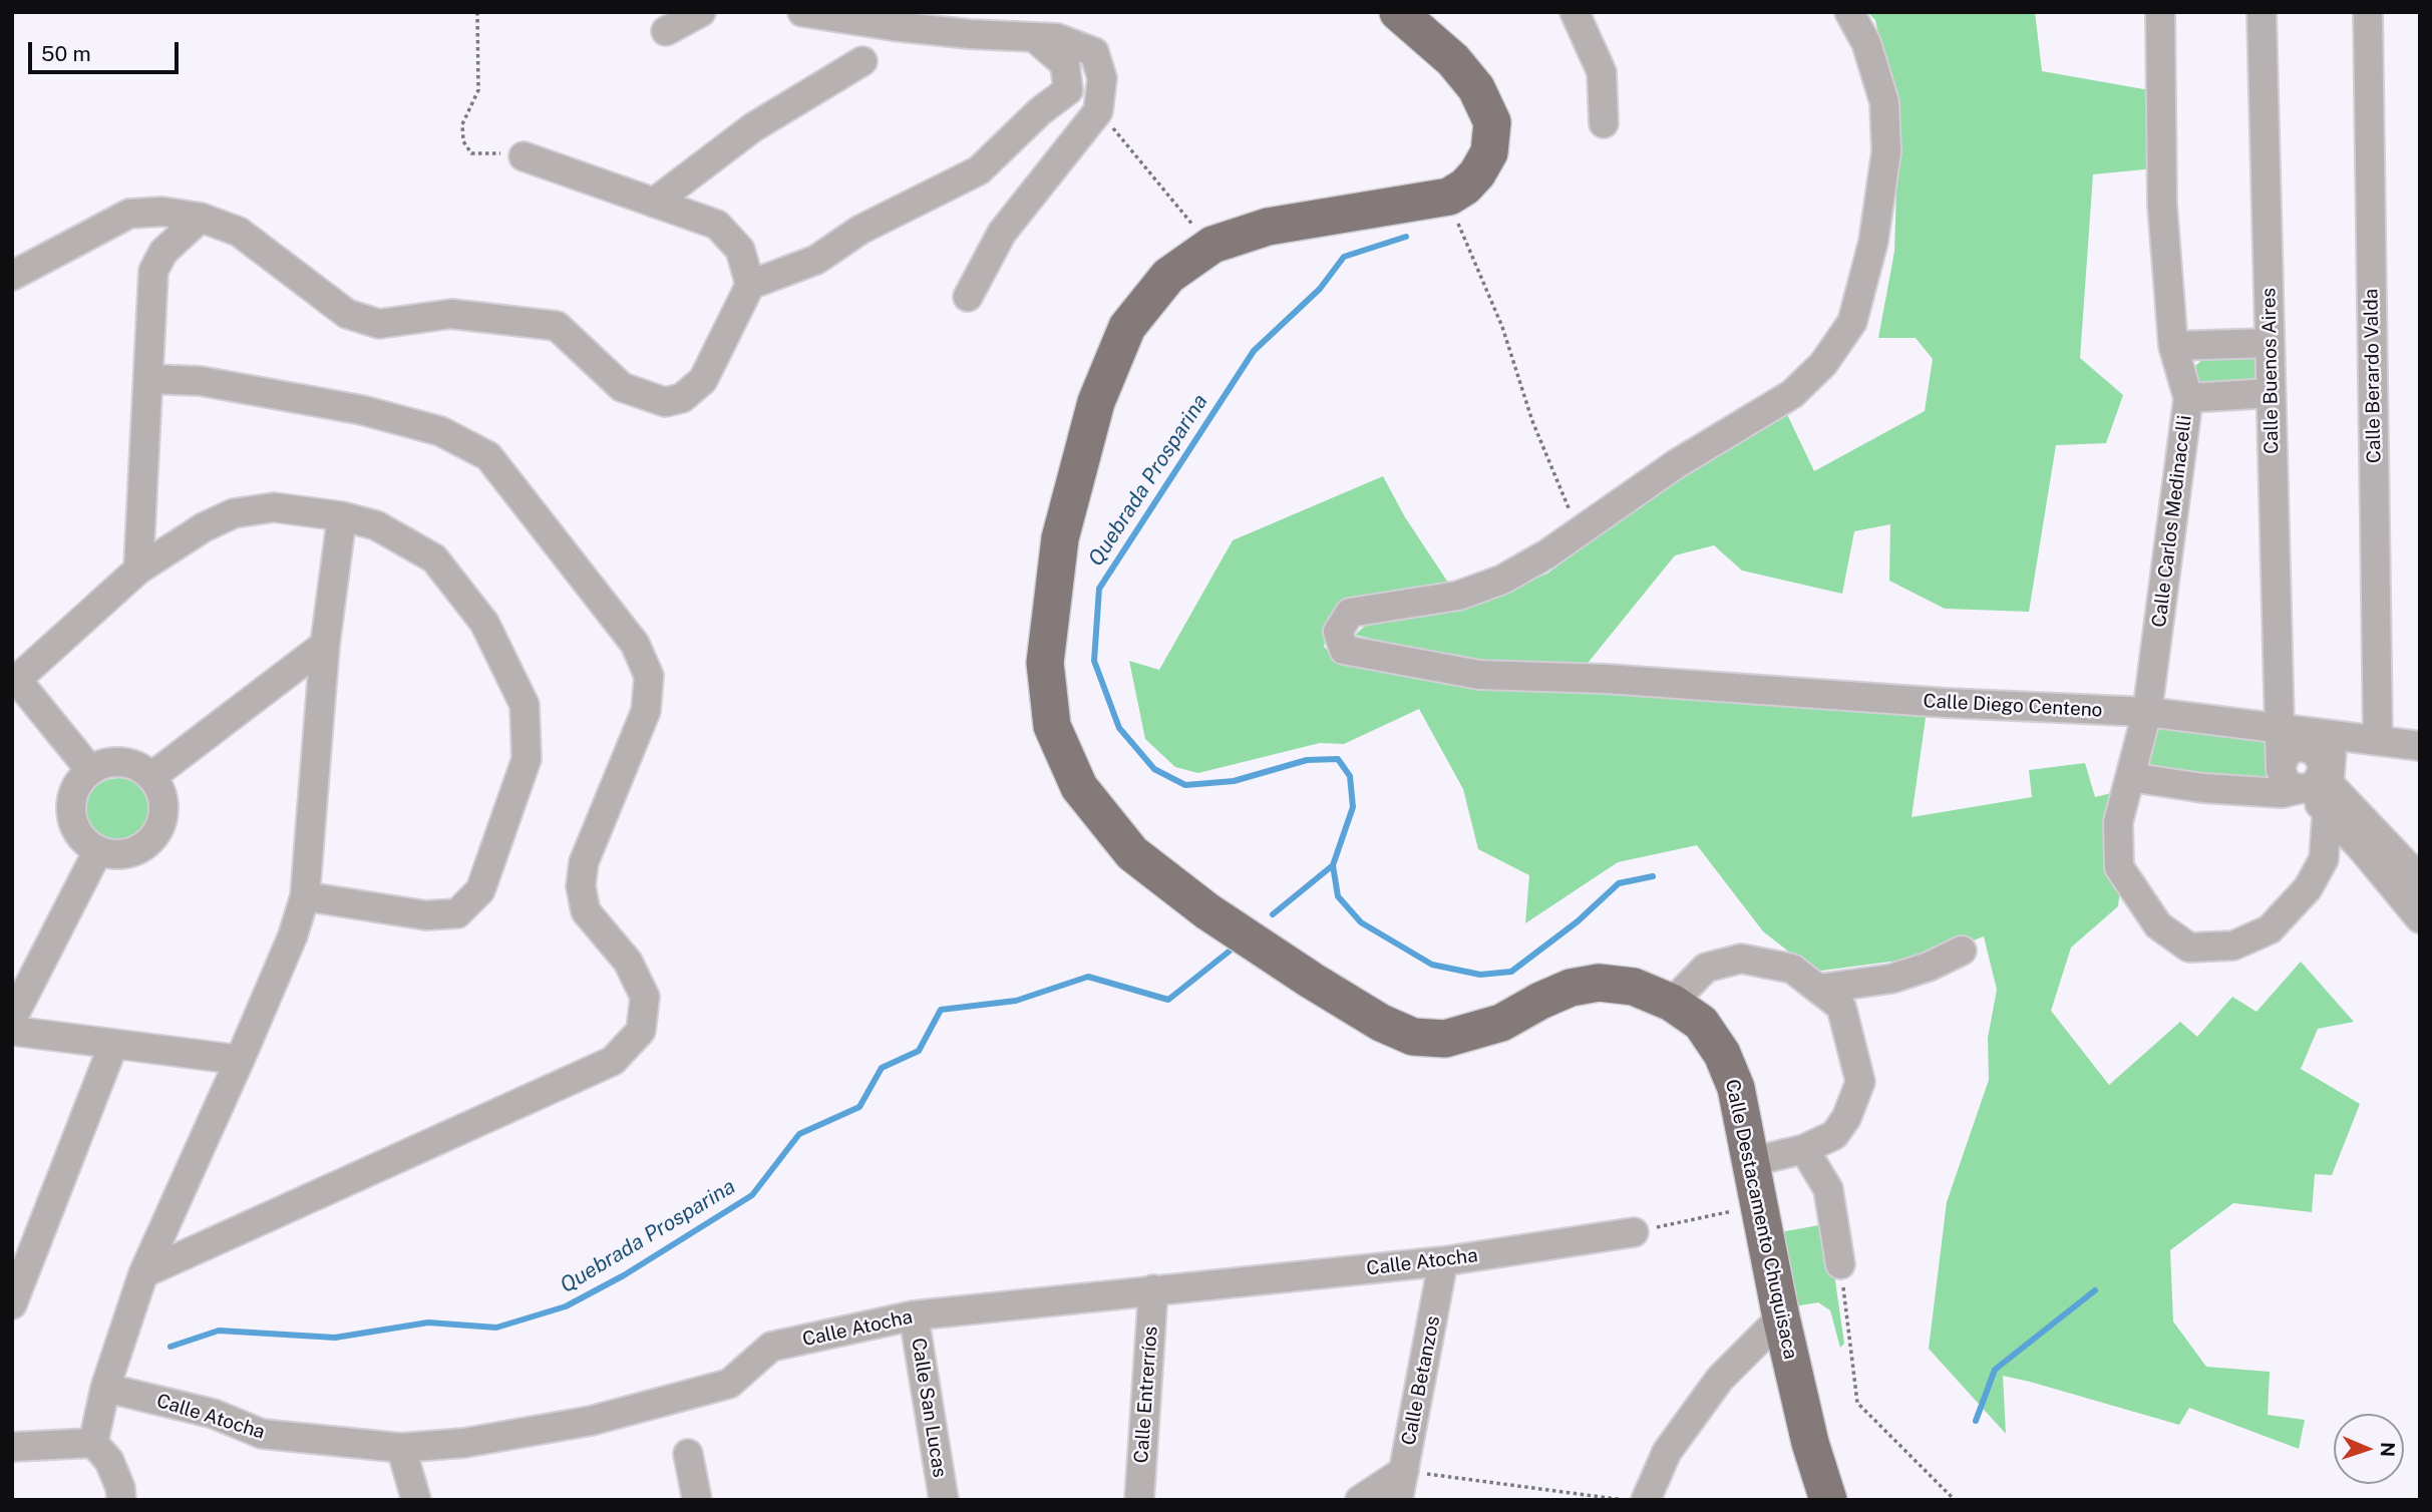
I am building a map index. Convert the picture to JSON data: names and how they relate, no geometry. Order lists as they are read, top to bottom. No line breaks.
{"streets":{"main road":["Calle Destacamento Chuquisaca"],"street":["Calle Buenos Aires","Calle Berardo Valda","Calle Carlos Medinacelli","Calle Diego Centeno","Calle Atocha","Calle Betanzos","Calle Entrerríos","Calle San Lucas"]},"crossings":[["Calle Buenos Aires","Calle Carlos Medinacelli"],["Calle Buenos Aires","Calle Diego Centeno"],["Calle Berardo Valda","Calle Diego Centeno"],["Calle Carlos Medinacelli","Calle Diego Centeno"],["Calle Atocha","Calle Betanzos"],["Calle Atocha","Calle Entrerríos"],["Calle Atocha","Calle San Lucas"]],"water":["Quebrada Prosparina"],"scale_bar":"50 m","north":"right"}
